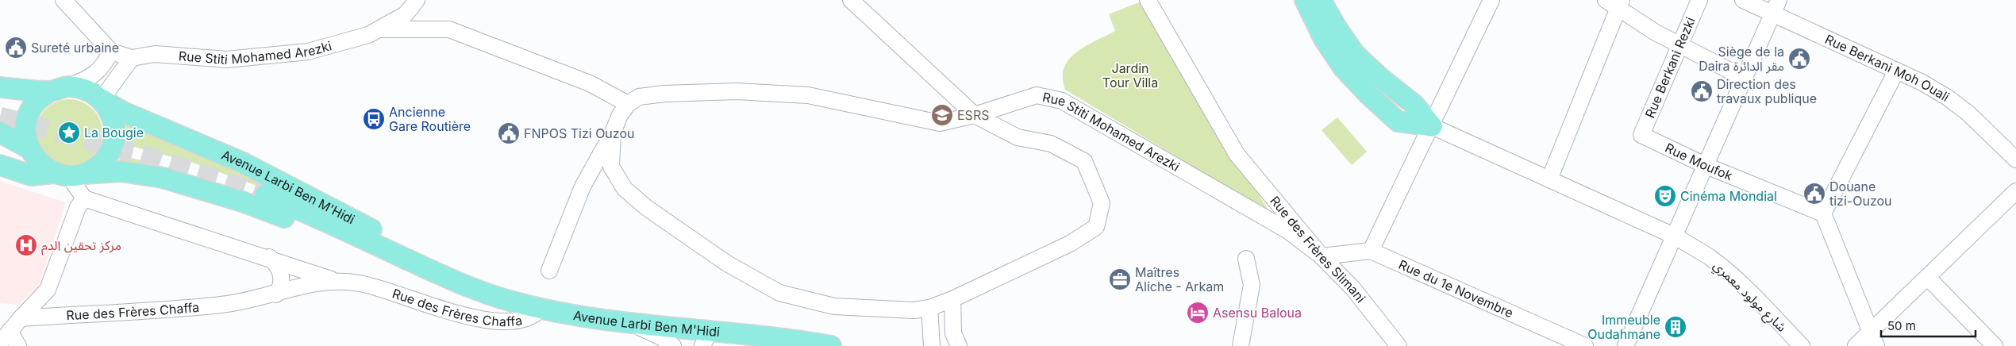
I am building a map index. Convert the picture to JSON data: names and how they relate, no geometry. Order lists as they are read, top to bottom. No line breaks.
{"streets":{"main road":["Avenue Larbi Ben M'Hidi"],"street":["Rue Stiti Mohamed Arezki","Rue Berkani Rezki","Rue Berkani Moh Ouali","Rue Moufok","Rue des Frères Slimani","Rue du 1e Novembre","شارع مولود معمري","Rue des Frères Chaffa"]},"crossings":[["Rue Stiti Mohamed Arezki","Rue des Frères Slimani"],["Rue Berkani Rezki","Rue Moufok"],["Avenue Larbi Ben M'Hidi","Rue des Frères Chaffa"]],"parks":["Jardin Tour Villa"],"places":{"public building":["Sureté urbaine","Siège de la Daira مقر الدائرة","Direction des travaux publique","FNPOS Tizi Ouzou","Douane tizi-Ouzou"],"school or university":["ESRS"],"bus stop":["Ancienne Gare Routière"],"place":["La Bougie"],"theatre":["Cinéma Mondial"],"hospital":["مركز تحقين الدم"],"office":["Maîtres Aliche - Arkam"],"hotel":["Asensu Baloua"],"building":["Immeuble Oudahmane"]},"scale_bar":"50 m"}
